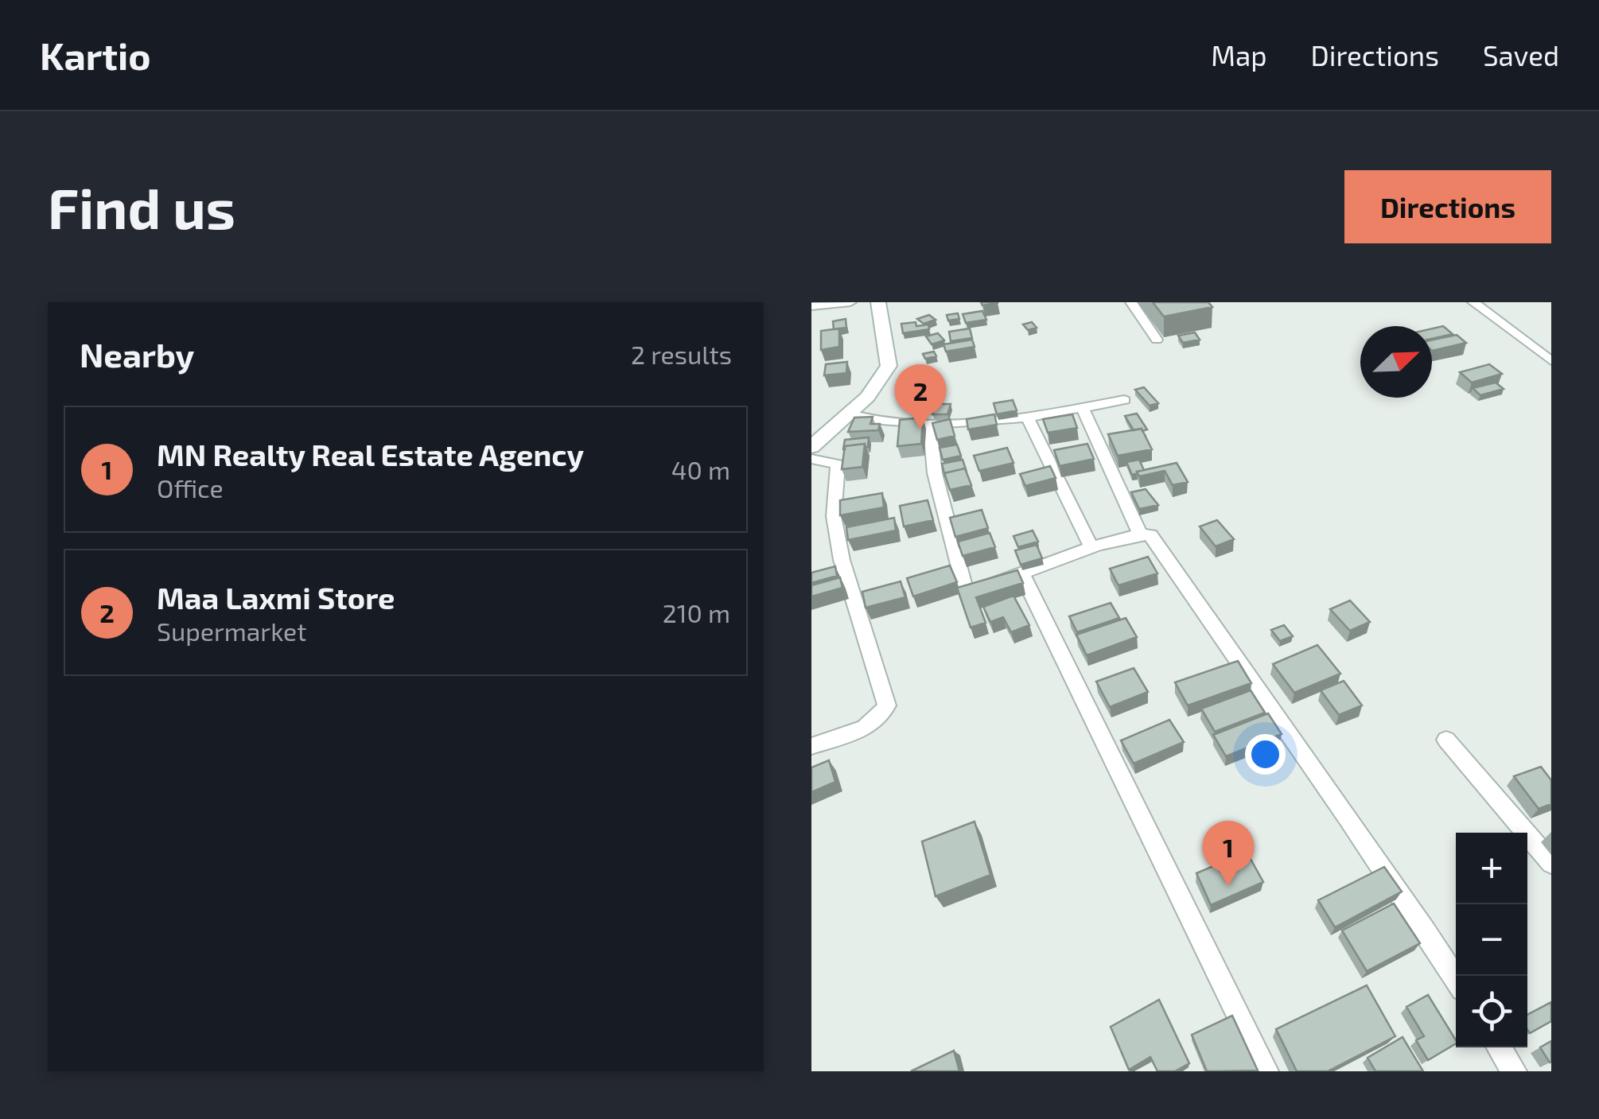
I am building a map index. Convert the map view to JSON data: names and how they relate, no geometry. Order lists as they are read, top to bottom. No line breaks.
{"north":"top right","page":{"header":"Kartio","nav":["Map","Directions","Saved"],"buttons":"Directions","title":"Find us","heading":["Nearby","2 results"],"pins":["2","1"],"list":[{"mark":"1","name":"MN Realty Real Estate Agency","note":"Office","value":"40 m"},{"mark":"2","name":"Maa Laxmi Store","note":"Supermarket","value":"210 m"}],"map_buttons":["+","−"]}}
